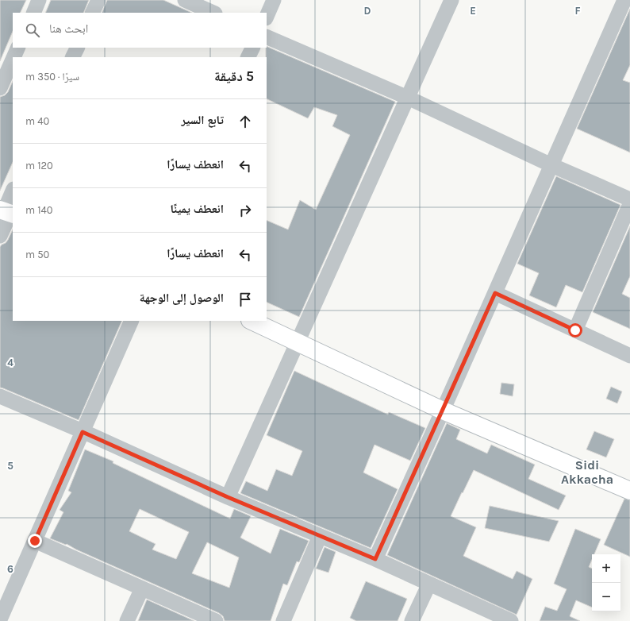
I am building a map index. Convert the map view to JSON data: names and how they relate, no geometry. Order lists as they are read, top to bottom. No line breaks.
{"districts":["Sidi Akkacha"],"page":{"search":"ابحث هنا","heading":["5 دقيقة","سيرًا · 350 m"],"list":[["تابع السير","40 m"],["انعطف يسارًا","120 m"],["انعطف يمينًا","140 m"],["انعطف يسارًا","50 m"],"الوصول إلى الوجهة"],"map_buttons":["+","−"]},"grid":{"columns":["D","E","F"],"rows":["4","5","6"]}}
